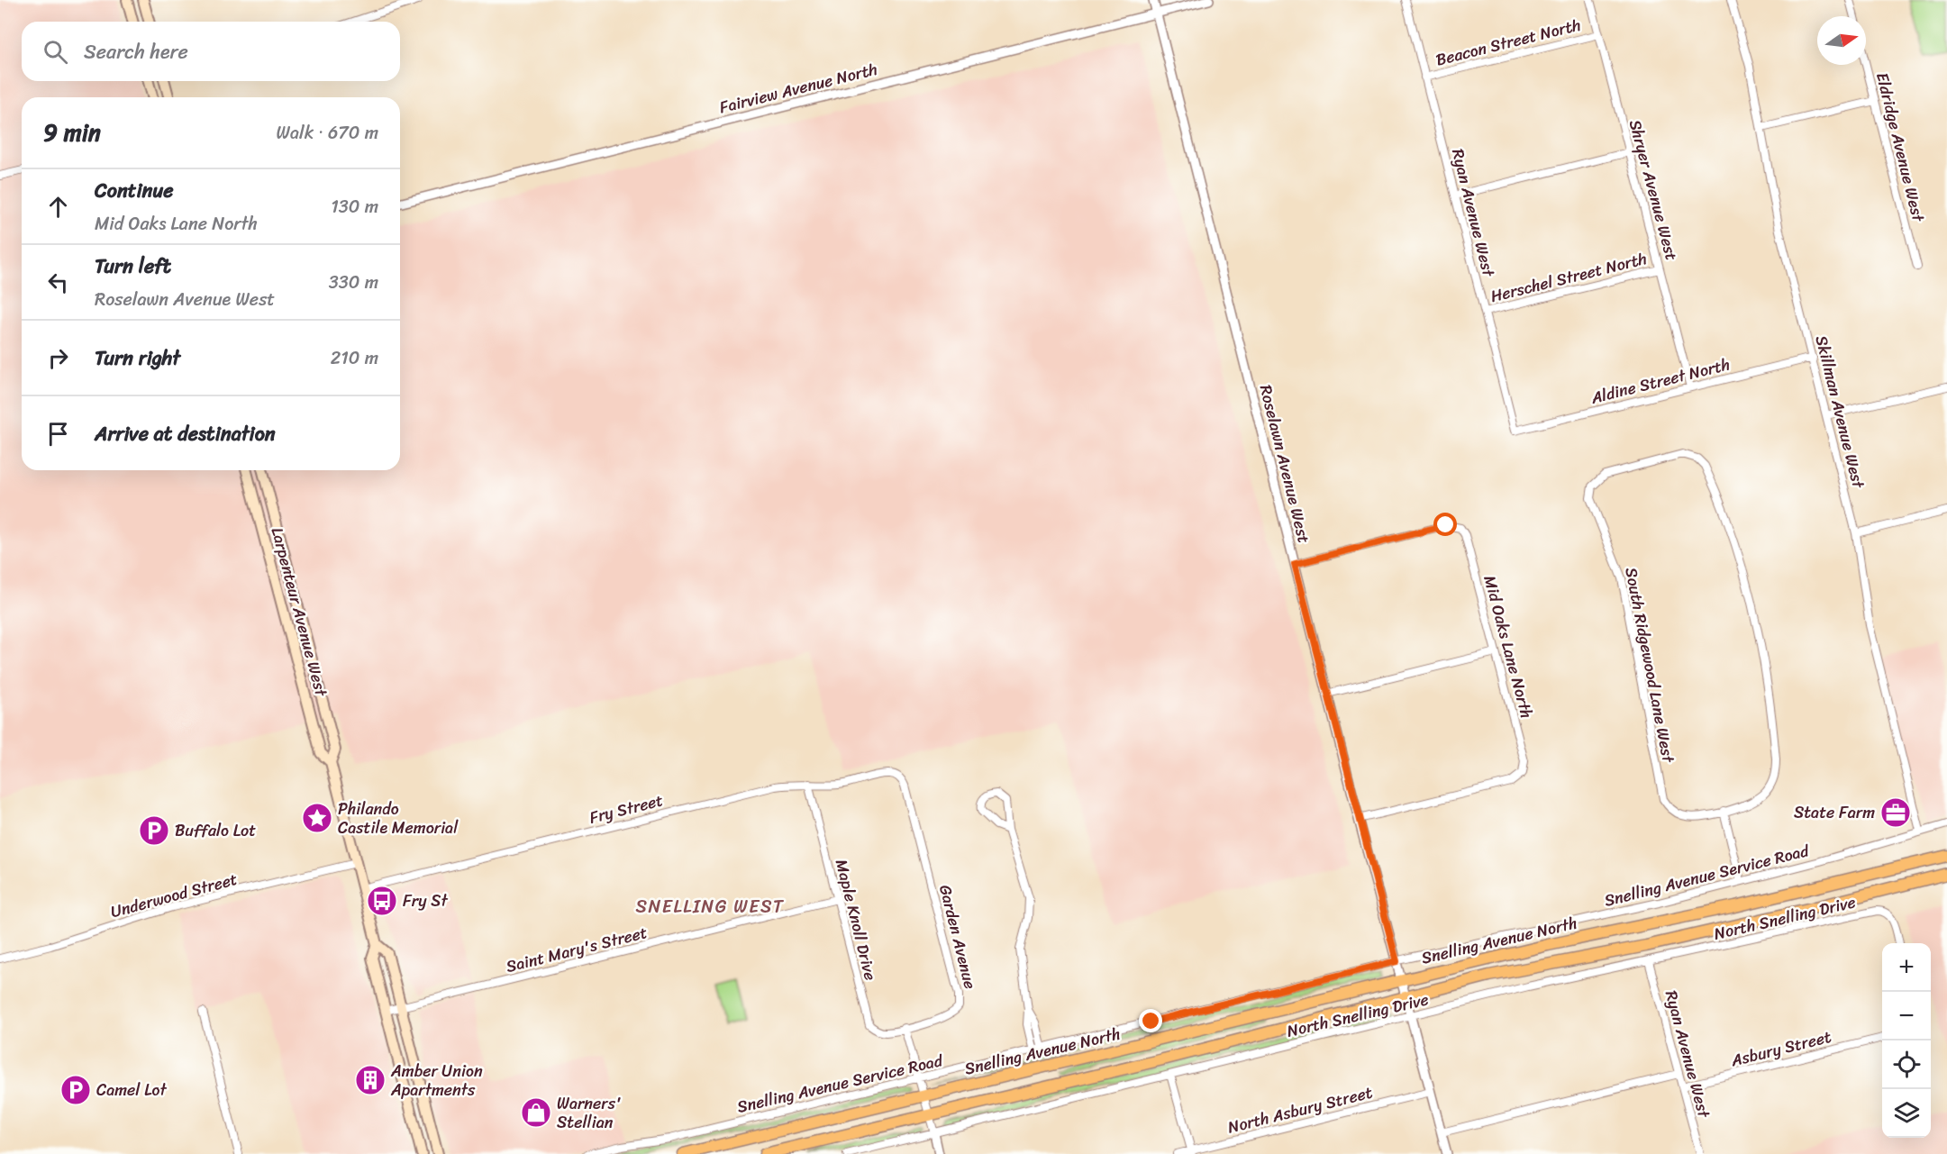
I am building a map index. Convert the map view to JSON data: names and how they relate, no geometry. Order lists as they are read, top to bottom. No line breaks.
{"streets":{"main road":["Larpenteur Avenue West","Snelling Avenue North"],"street":["Beacon Street North","Fairview Avenue North","Eldridge Avenue West","Shryer Avenue West","Ryan Avenue West","Herschel Street North","Aldine Street North","Skillman Avenue West","Roselawn Avenue West","Mid Oaks Lane North","South Ridgewood Lane West","Fry Street","Snelling Avenue Service Road","Underwood Street","North Snelling Drive","Maple Knoll Drive","Garden Avenue","Saint Mary's Street","Asbury Street","North Asbury Street"]},"crossings":[["Beacon Street North","Shryer Avenue West"],["Beacon Street North","Ryan Avenue West"],["Fairview Avenue North","Roselawn Avenue West"],["Shryer Avenue West","Herschel Street North"],["Shryer Avenue West","Aldine Street North"],["Ryan Avenue West","Herschel Street North"],["Ryan Avenue West","Aldine Street North"],["Ryan Avenue West","North Snelling Drive"],["Ryan Avenue West","Asbury Street"],["Aldine Street North","Skillman Avenue West"],["Skillman Avenue West","Snelling Avenue Service Road"],["Roselawn Avenue West","Mid Oaks Lane North"],["Roselawn Avenue West","Snelling Avenue Service Road"],["Roselawn Avenue West","North Snelling Drive"],["Roselawn Avenue West","Snelling Avenue North"],["Roselawn Avenue West","North Asbury Street"],["Larpenteur Avenue West","Fry Street"],["Larpenteur Avenue West","Underwood Street"],["Larpenteur Avenue West","Saint Mary's Street"],["Fry Street","Maple Knoll Drive"],["Fry Street","Garden Avenue"],["Maple Knoll Drive","Garden Avenue"],["Maple Knoll Drive","Saint Mary's Street"]],"districts":["SNELLING WEST"],"places":{"office":["State Farm"],"place":["Philando Castile Memorial"],"parking":["Buffalo Lot","Camel Lot"],"bus stop":["Fry St"],"building":["Amber Union Apartments"],"shop":["Warners' Stellian"]},"north":"right","page":{"search":"Search here","heading":["9 min","Walk · 670 m"],"list":[["Continue","Mid Oaks Lane North","130 m"],["Turn left","Roselawn Avenue West","330 m"],["Turn right","210 m"],"Arrive at destination"],"map_buttons":["+","−"]}}
